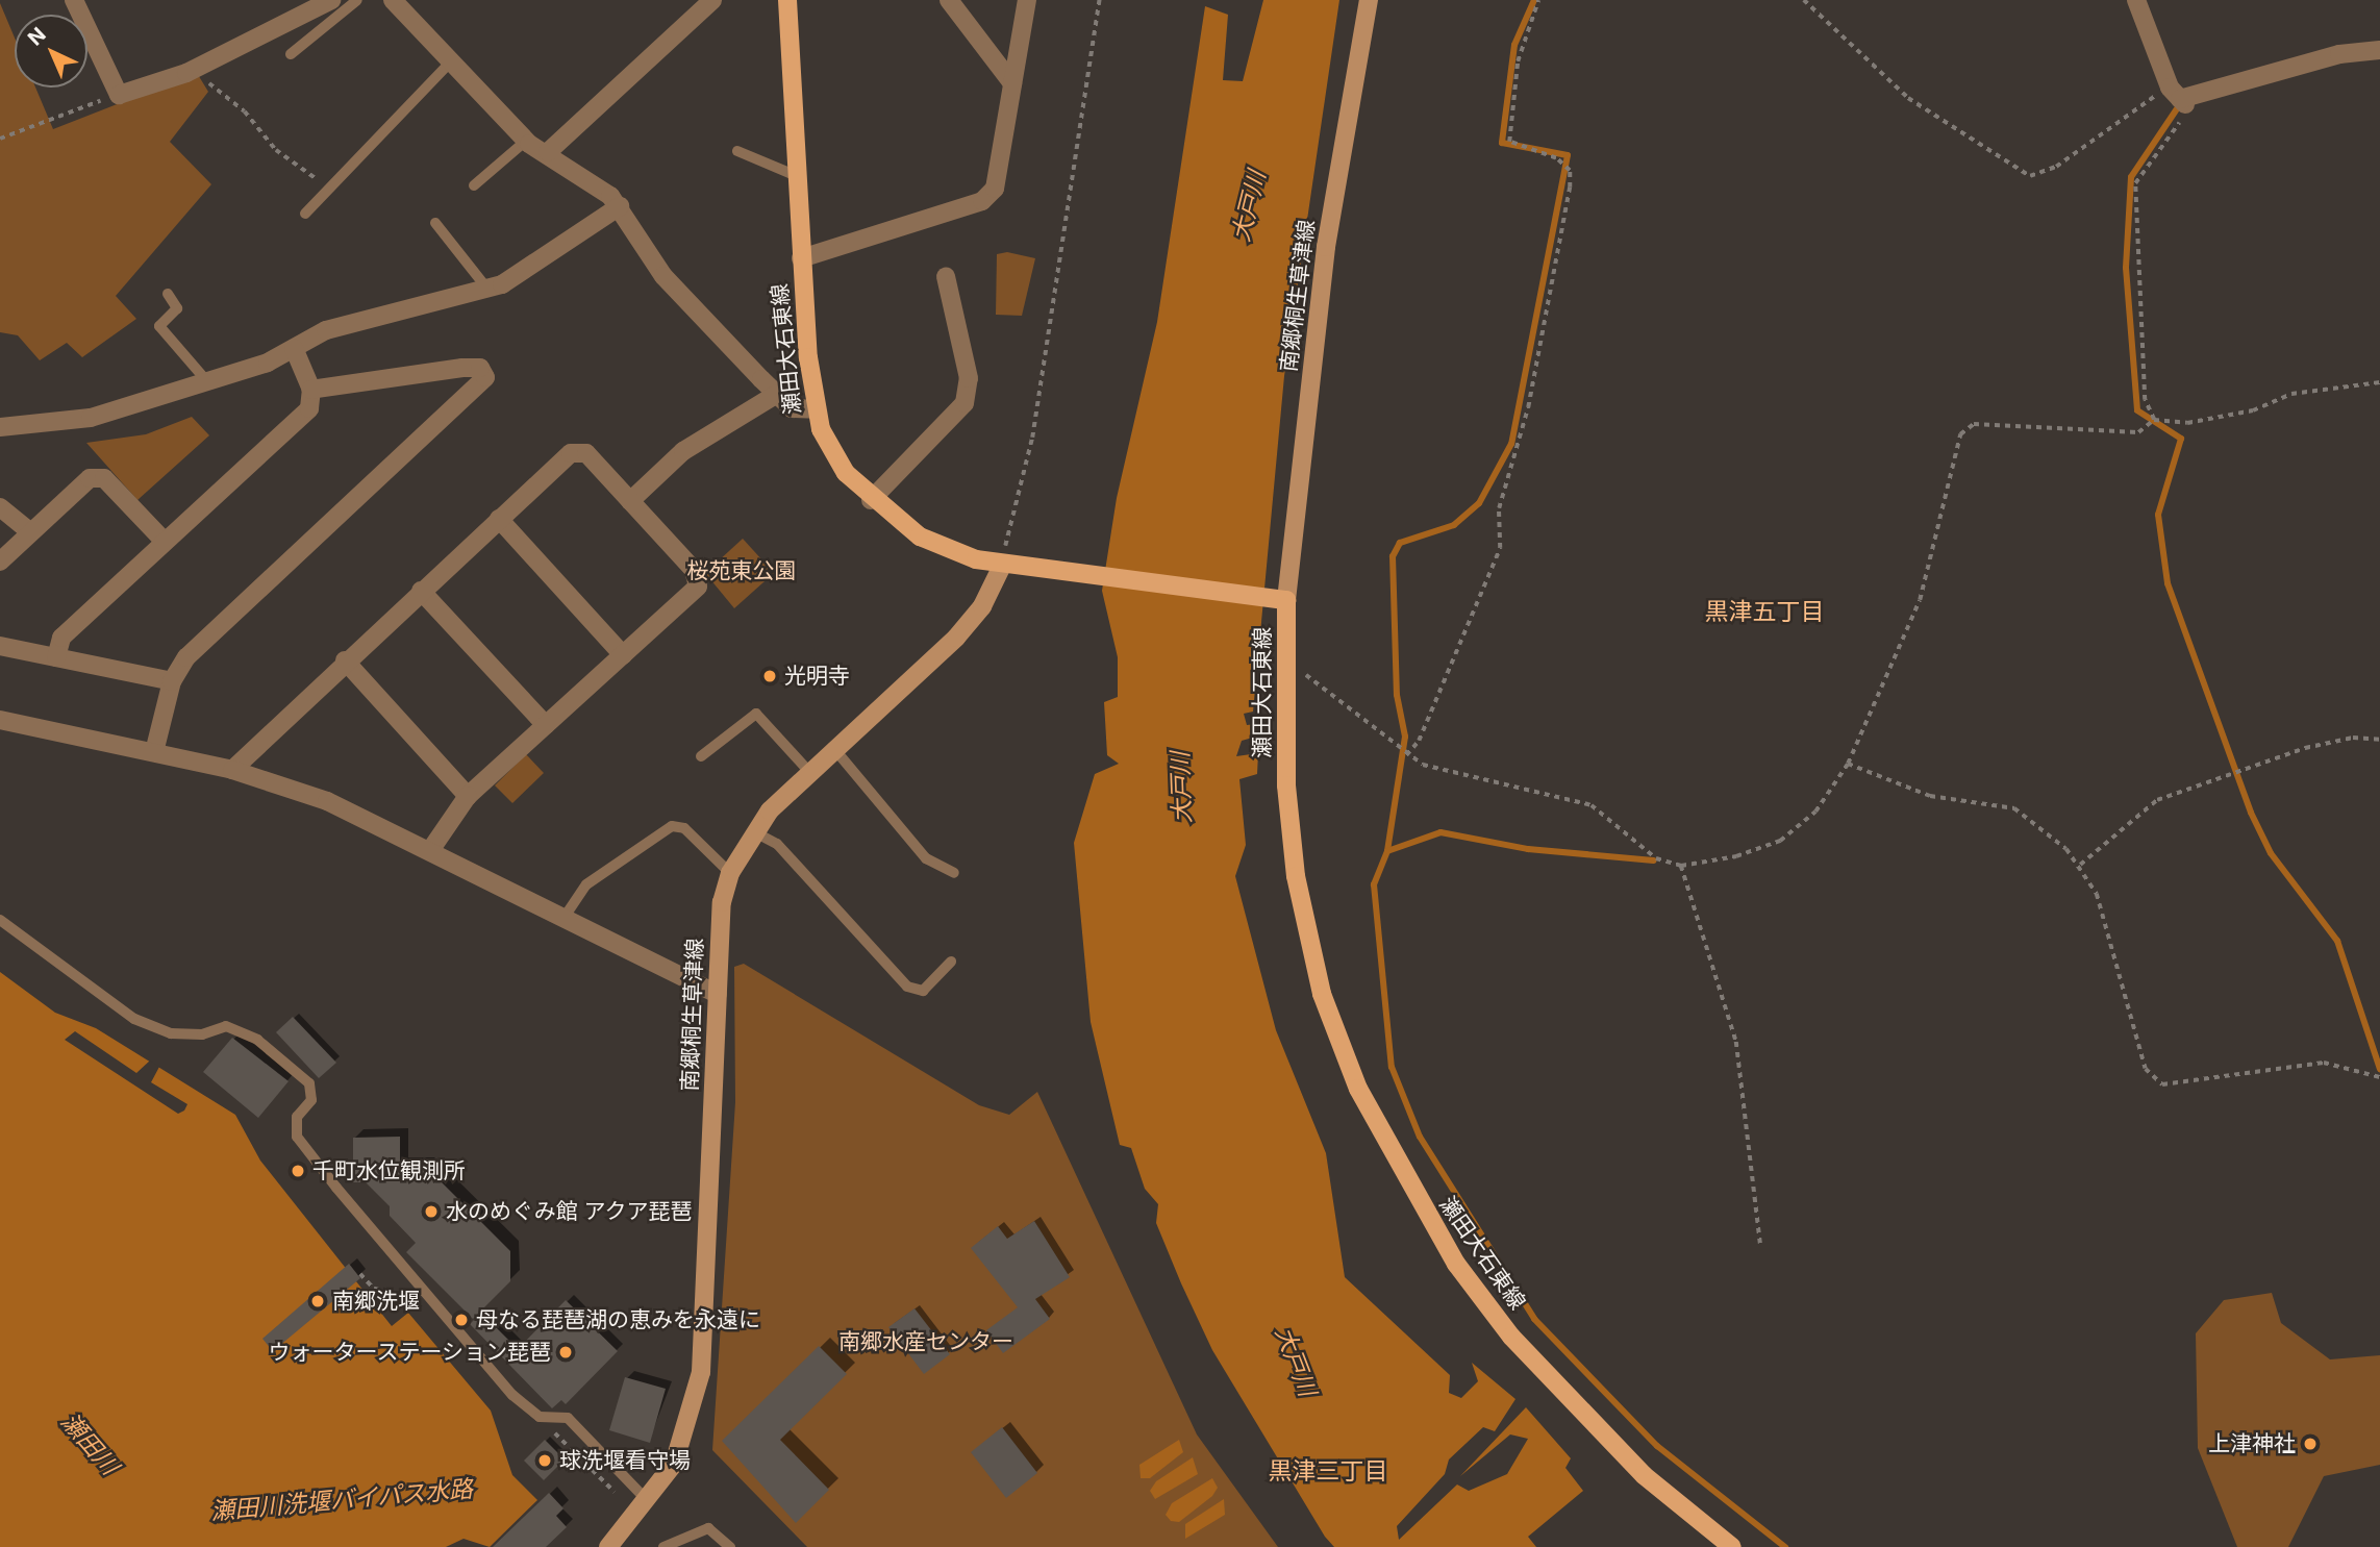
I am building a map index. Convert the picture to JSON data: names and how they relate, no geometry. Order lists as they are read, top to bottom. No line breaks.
{"streets":{"main road":["南郷桐生草津線","瀬田大石東線"]},"crossings":[["南郷桐生草津線","瀬田大石東線"]],"districts":["黒津五丁目","黒津三丁目"],"water":["大戸川","瀬田川","瀬田川洗堰バイパス水路"],"parks":["桜苑東公園","南郷水産センター"],"places":["光明寺","千町水位観測所","水のめぐみ館 アクア琵琶","南郷洗堰","母なる琵琶湖の恵みを永遠に","ウォーターステーション琵琶","上津神社","球洗堰看守場"],"north":"top left"}
